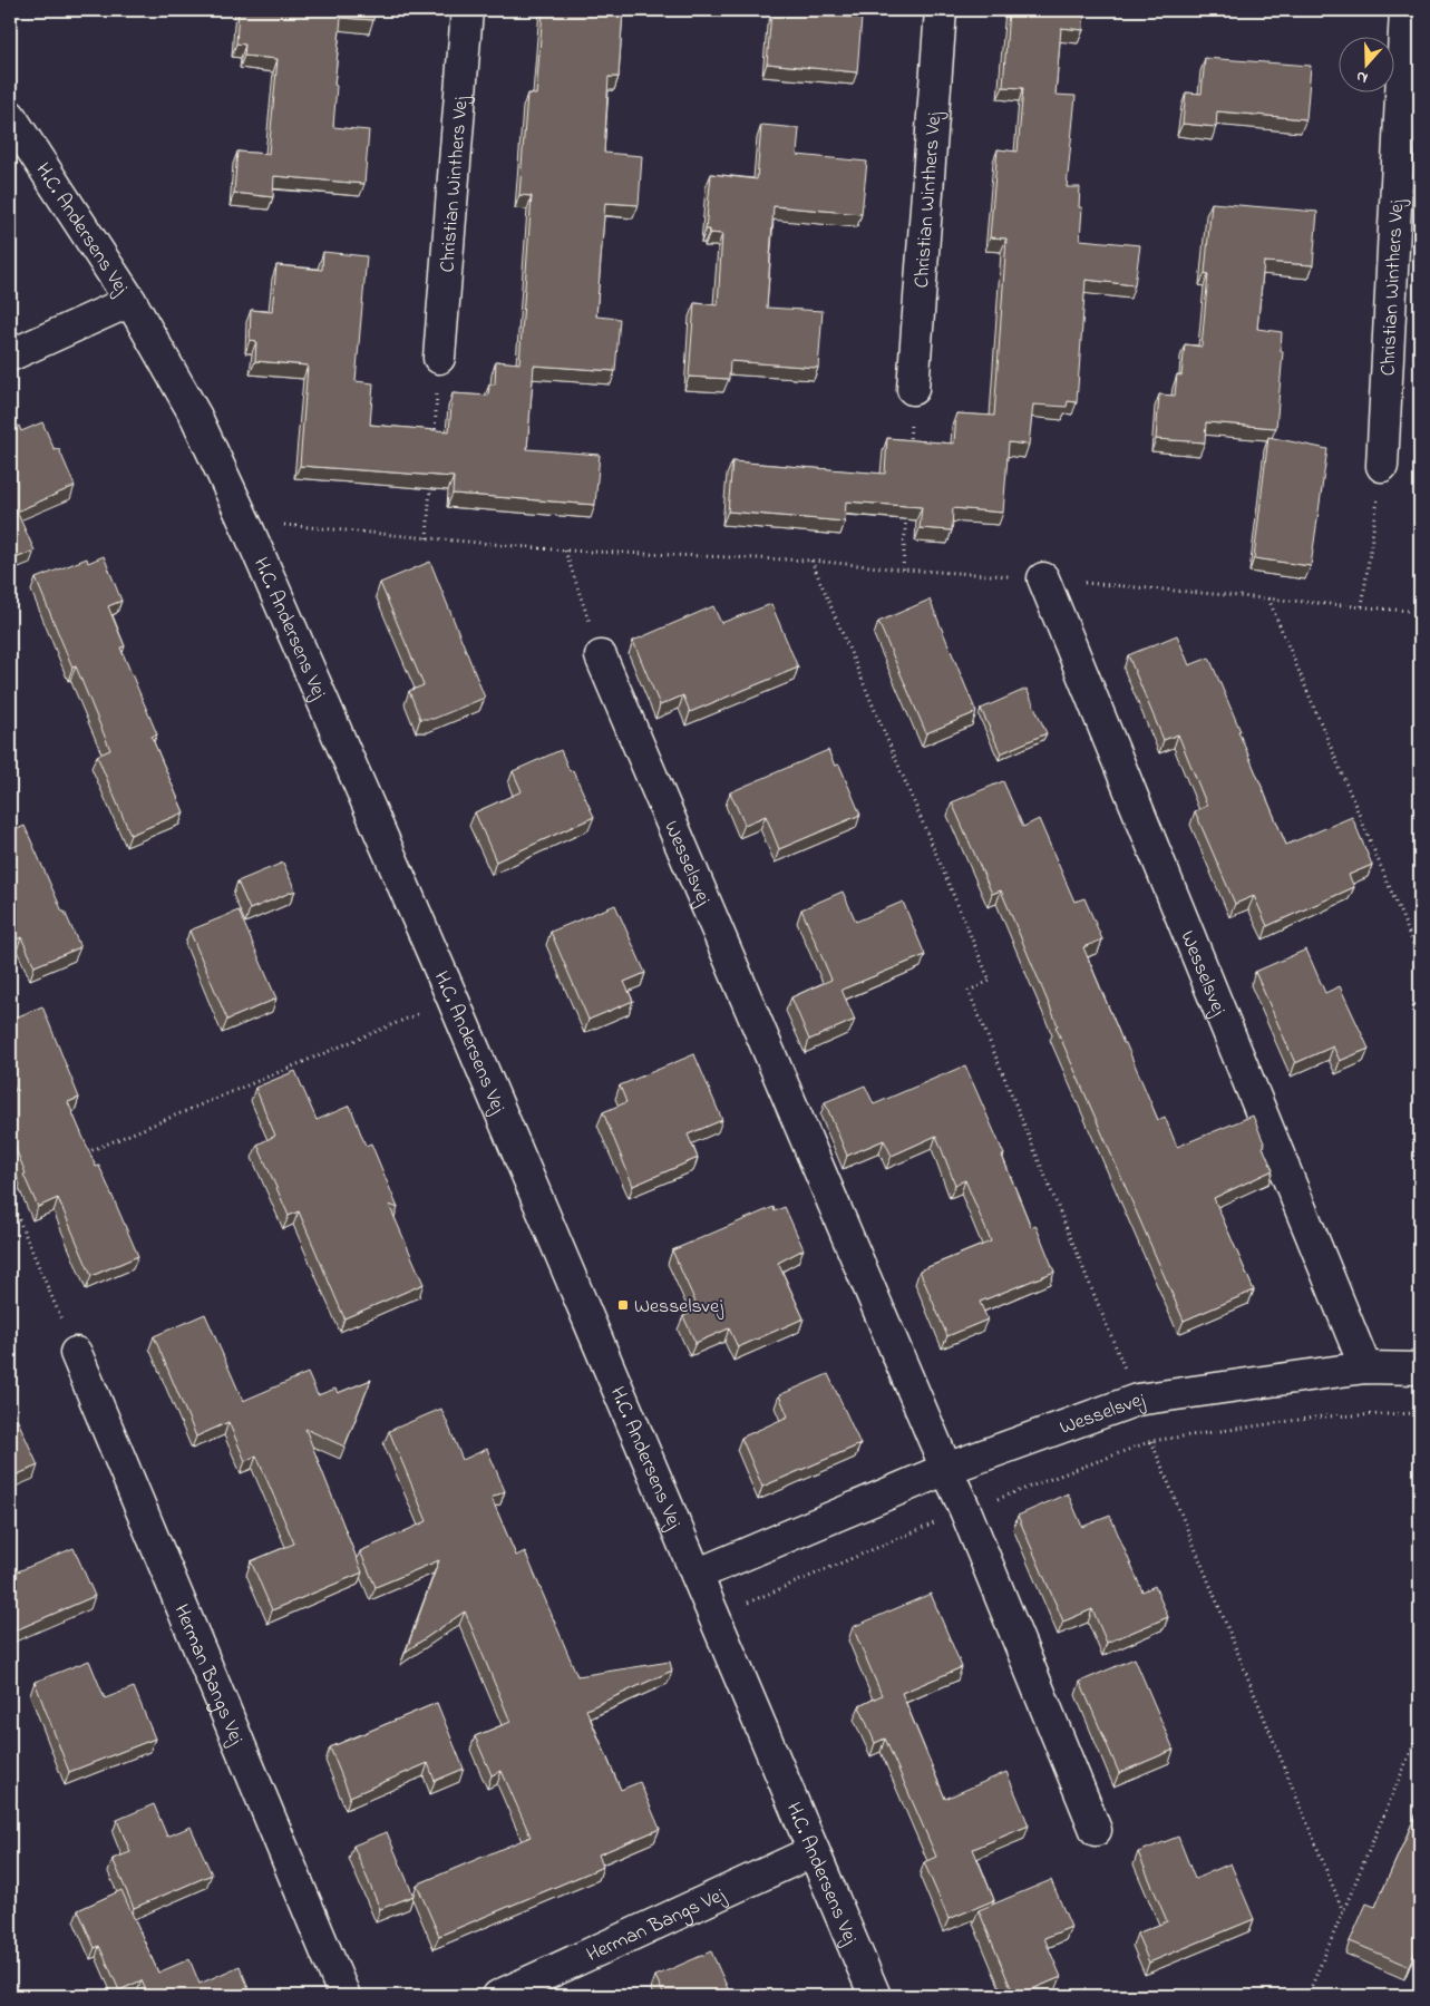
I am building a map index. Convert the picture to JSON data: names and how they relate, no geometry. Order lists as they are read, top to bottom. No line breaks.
{"streets":{"street":["Christian Winthers Vej","H.C. Andersens Vej","Wesselsvej","Herman Bangs Vej"]},"crossings":[["H.C. Andersens Vej","Wesselsvej"],["H.C. Andersens Vej","Herman Bangs Vej"]],"places":{"transit":["Wesselsvej"]},"north":"bottom"}
